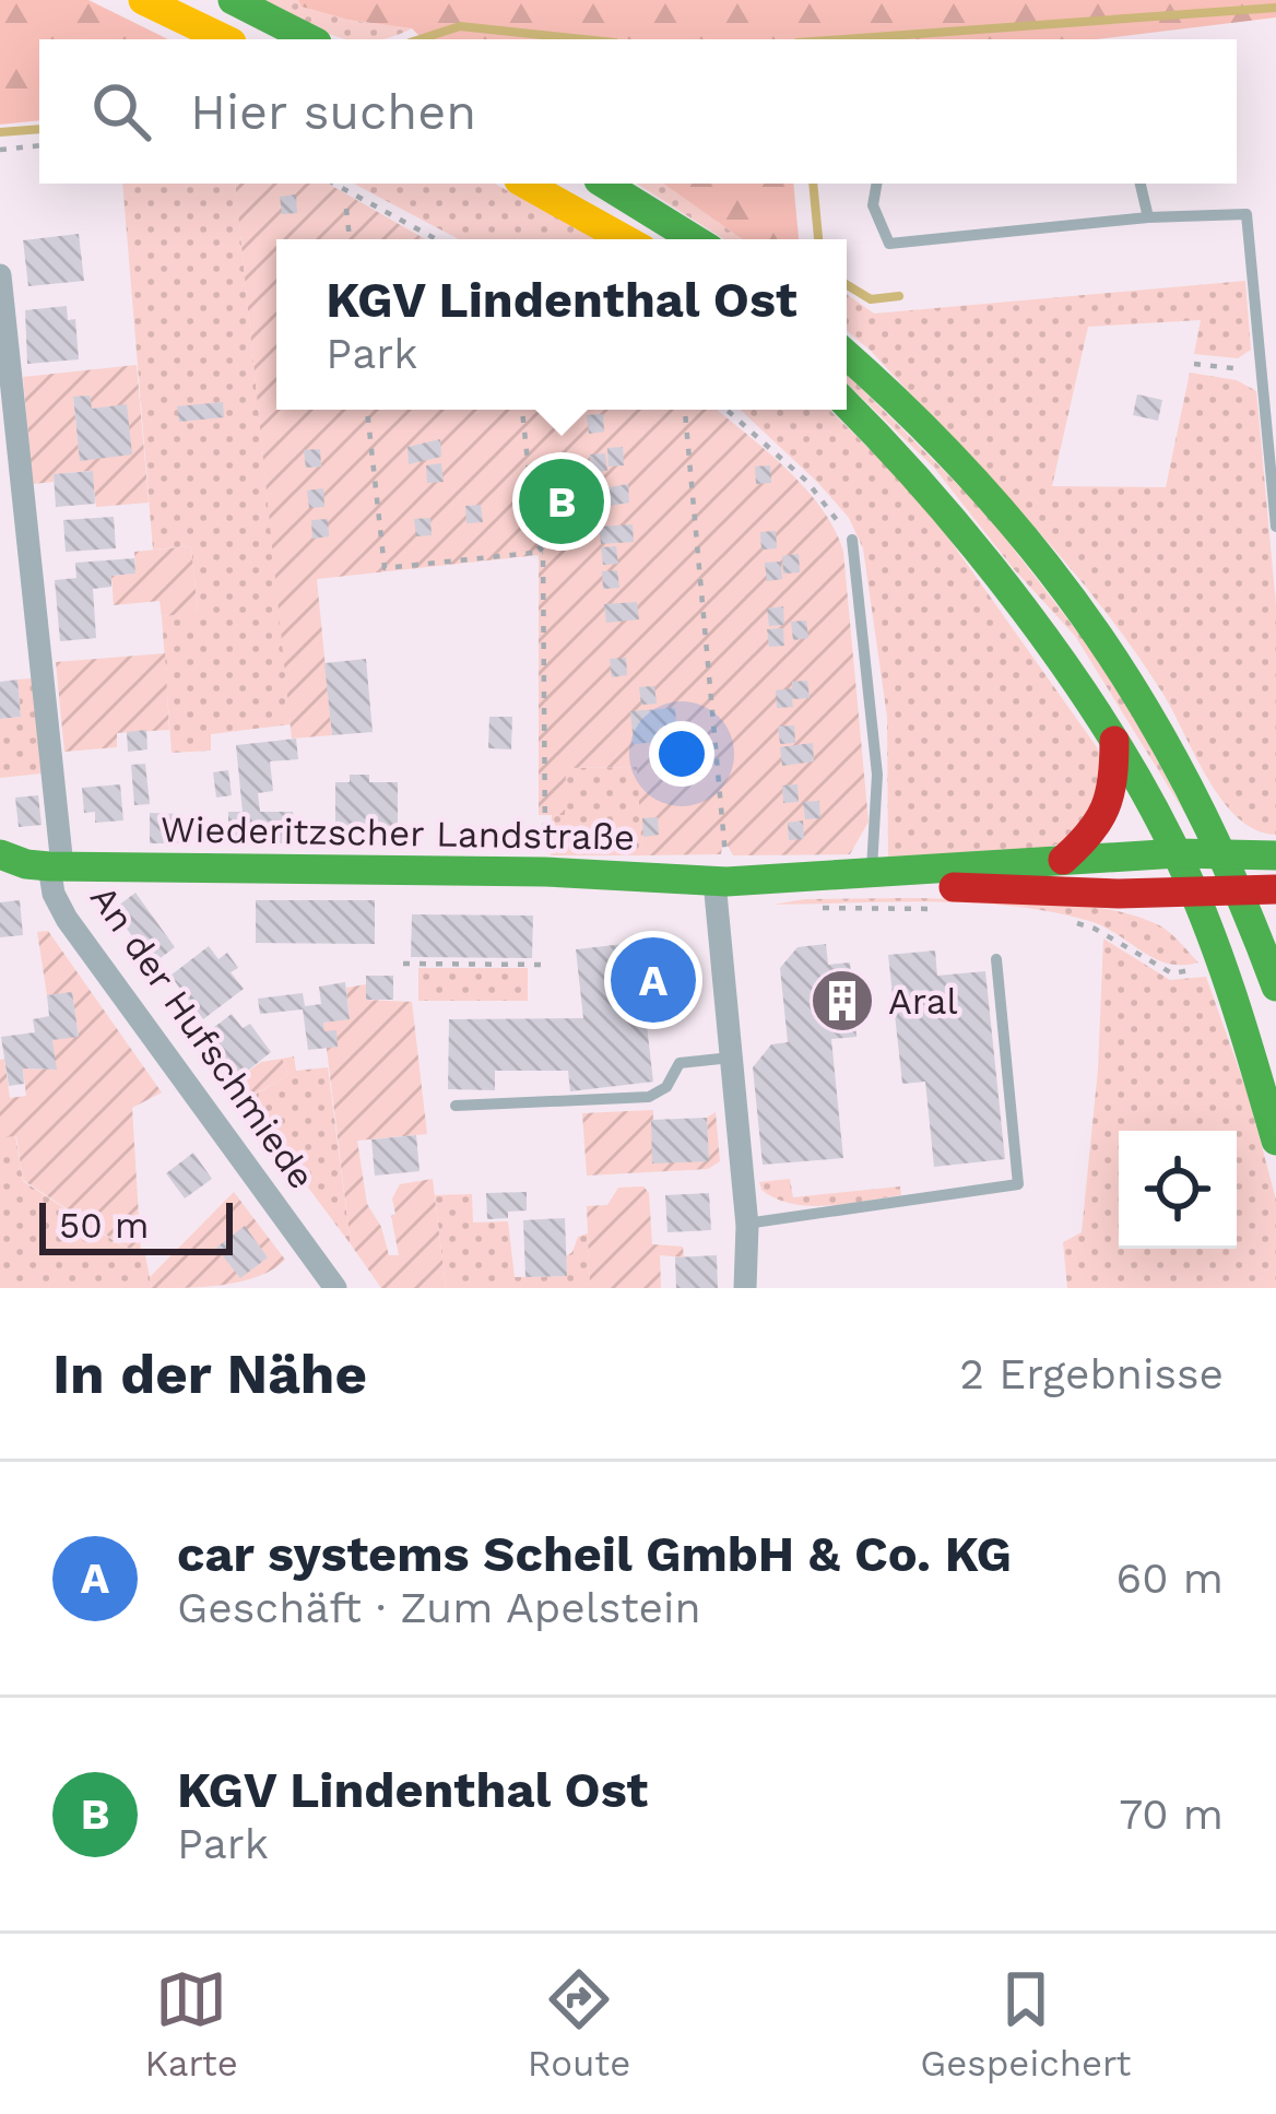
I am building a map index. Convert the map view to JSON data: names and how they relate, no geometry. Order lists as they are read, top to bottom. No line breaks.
{"streets":{"main road":["Wiederitzscher Landstraße","An der Hufschmiede"]},"crossings":[["Wiederitzscher Landstraße","An der Hufschmiede"]],"places":{"building":["Aral"]},"scale_bar":"50 m","page":{"search":"Hier suchen","popup":["KGV Lindenthal Ost","Park"],"pins":["B","A"],"scale":"50 m","heading":["In der Nähe","2 Ergebnisse"],"list":[{"mark":"A","name":"car systems Scheil GmbH & Co. KG","note":"Geschäft · Zum Apelstein","value":"60 m"},{"mark":"B","name":"KGV Lindenthal Ost","note":"Park","value":"70 m"}],"nav":["Karte","Route","Gespeichert"]}}
